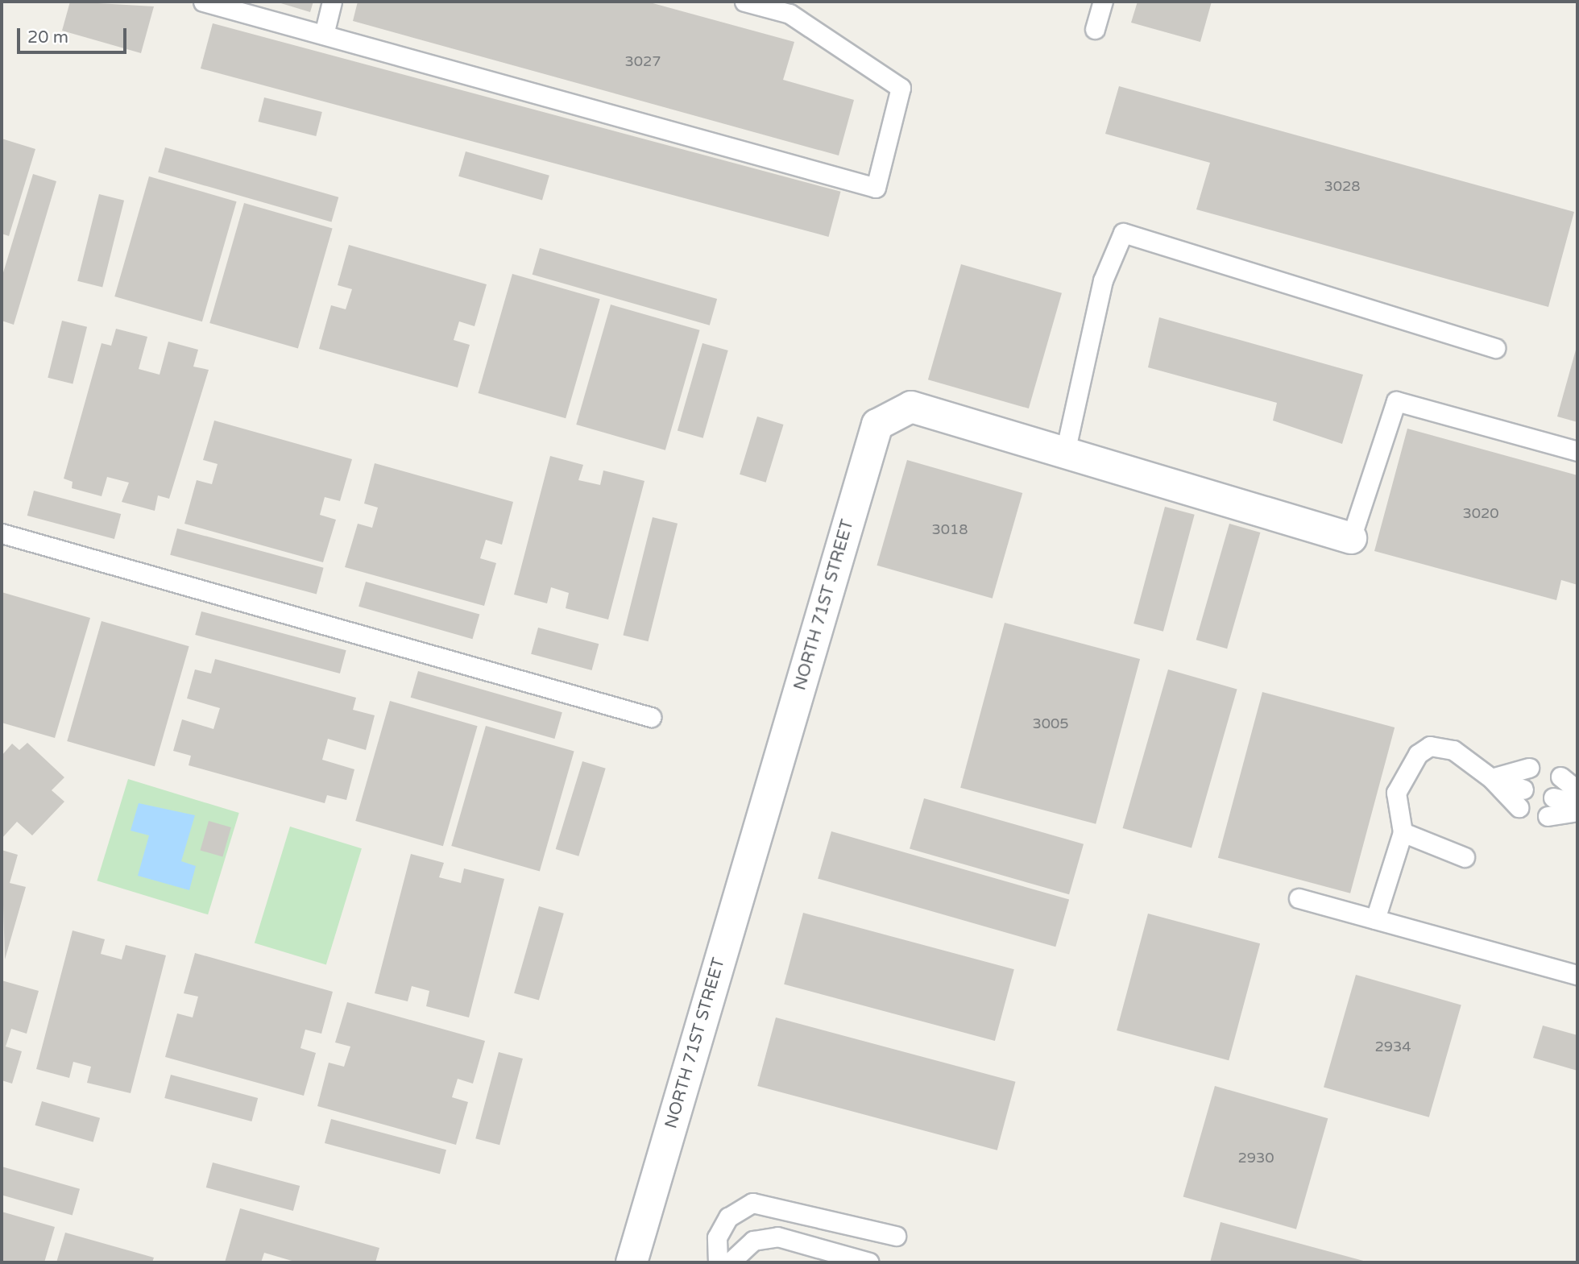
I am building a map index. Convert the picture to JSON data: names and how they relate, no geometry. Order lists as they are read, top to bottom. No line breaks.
{"streets":{"street":["NORTH 71ST STREET"]},"house_numbers":["3027","3028","3020","3018","3005","2934","2930"],"scale_bar":"20 m"}
